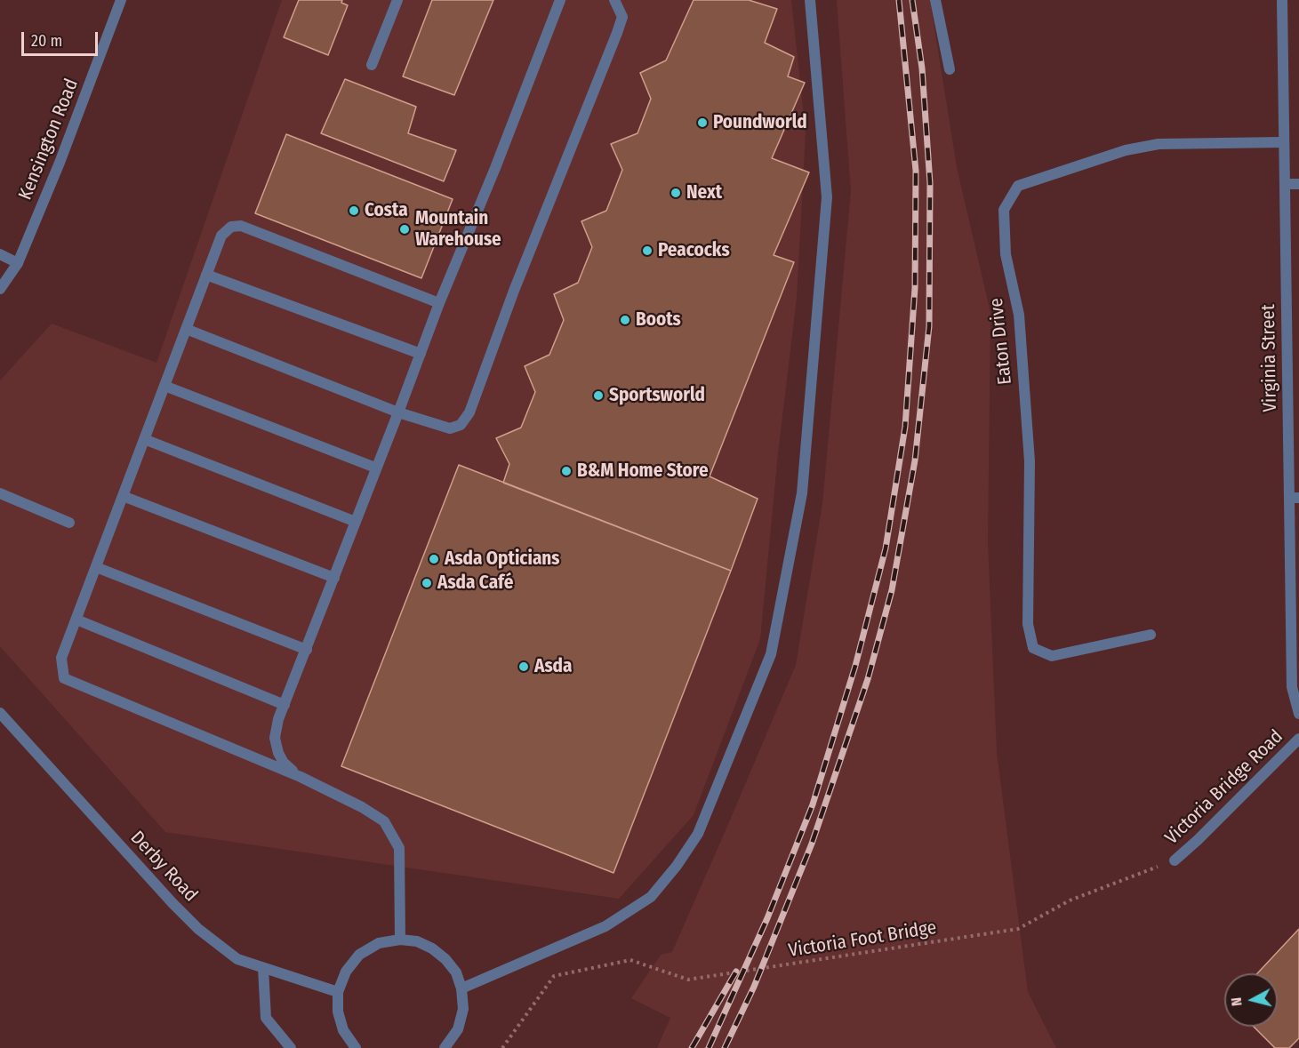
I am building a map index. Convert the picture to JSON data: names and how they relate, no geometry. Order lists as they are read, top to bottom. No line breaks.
{"streets":{"street":["Kensington Road","Eaton Drive","Virginia Street","Victoria Bridge Road","Derby Road"],"path":["Victoria Foot Bridge"]},"crossings":[["Eaton Drive","Virginia Street"],["Victoria Bridge Road","Victoria Foot Bridge"]],"places":["Poundworld","Next","Costa","Mountain Warehouse","Peacocks","Boots","Sportsworld","B&M Home Store","Asda Opticians","Asda Café","Asda"],"scale_bar":"20 m","north":"left"}
